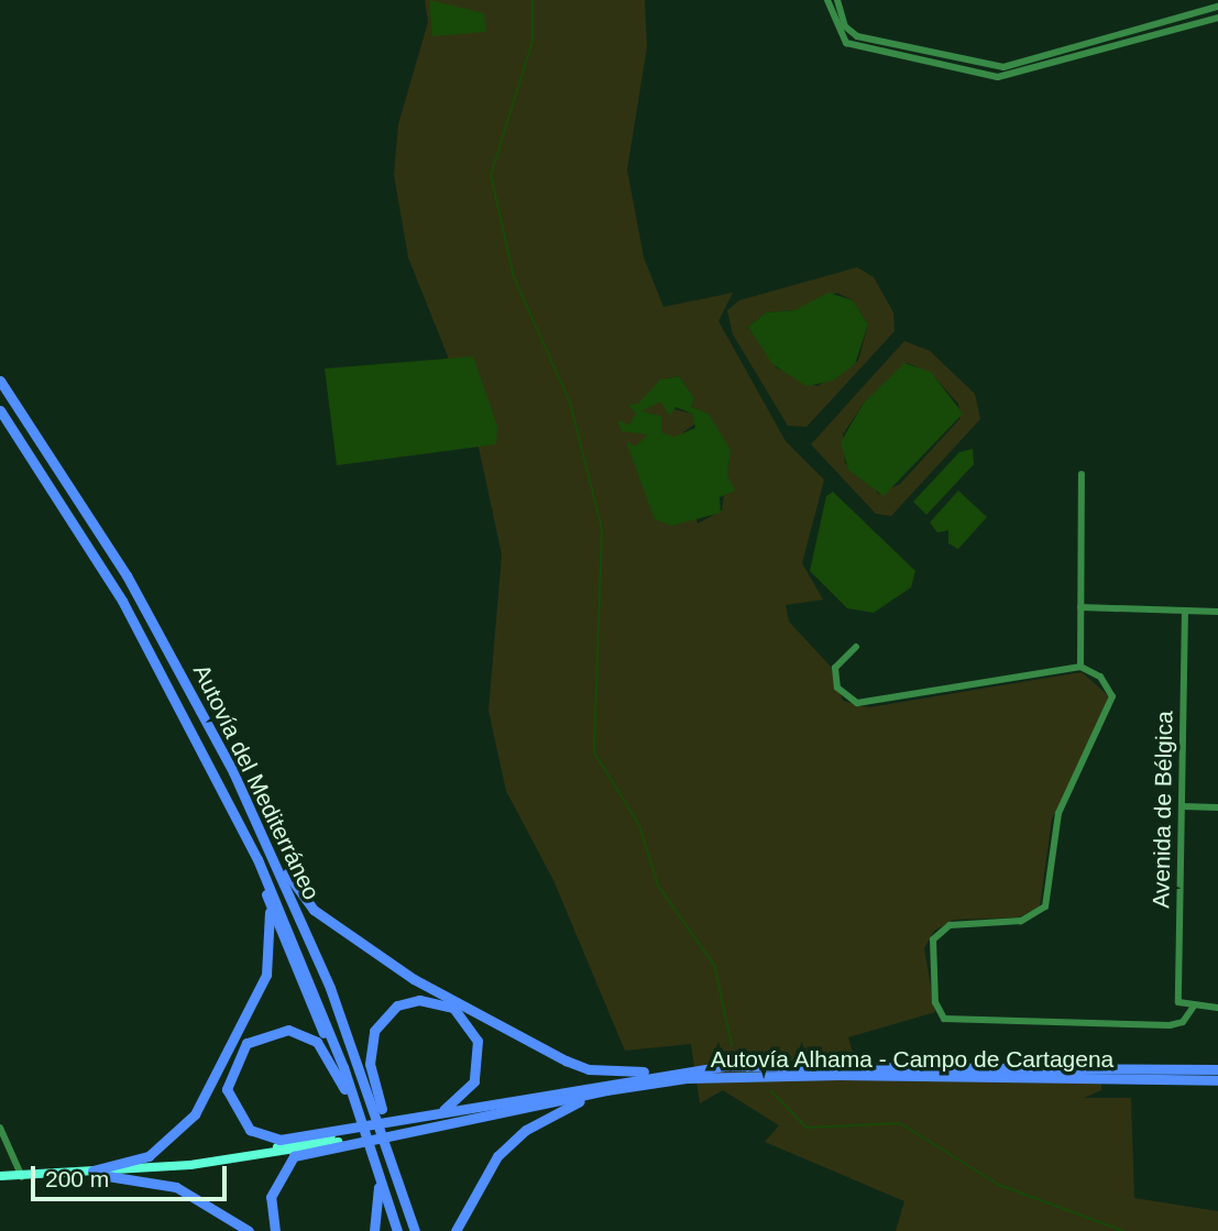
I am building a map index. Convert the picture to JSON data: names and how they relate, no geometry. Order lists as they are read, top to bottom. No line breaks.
{"streets":{"highway":["Autovía del Mediterráneo","Autovía Alhama - Campo de Cartagena"],"street":["Avenida de Bélgica"]},"scale_bar":"200 m"}
